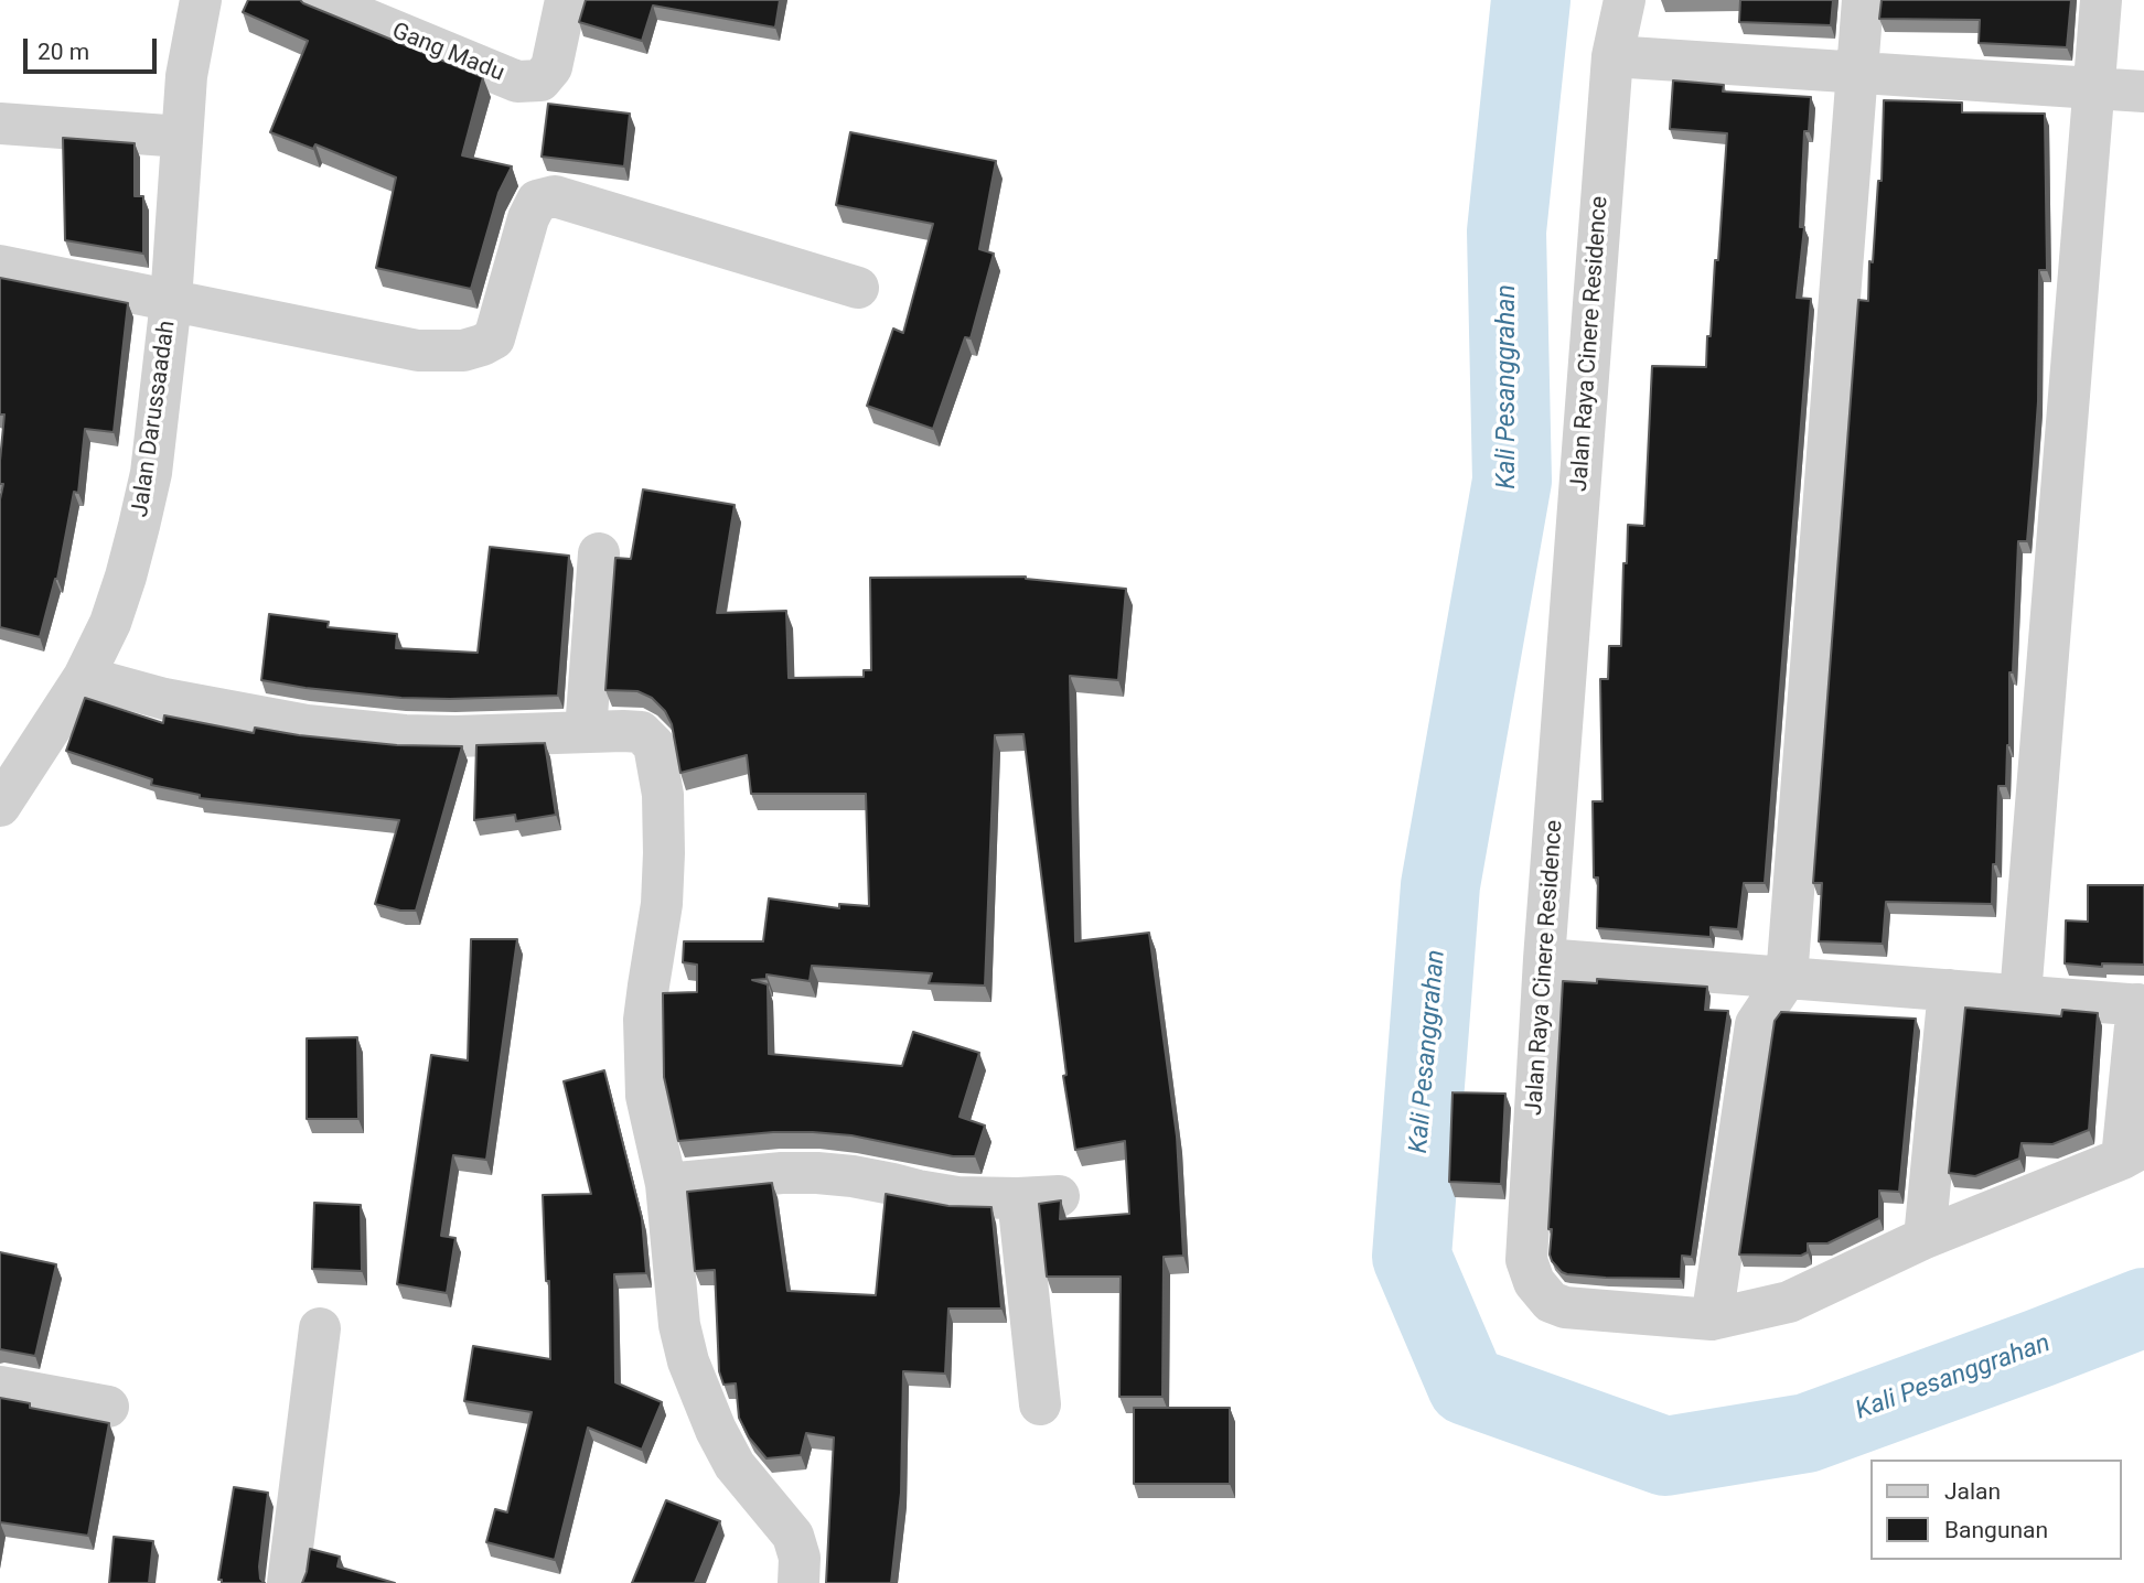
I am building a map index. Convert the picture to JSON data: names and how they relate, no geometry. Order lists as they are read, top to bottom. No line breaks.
{"streets":{"street":["Gang Madu","Jalan Raya Cinere Residence","Jalan Darussaadah"]},"water":["Kali Pesanggrahan"],"legend":["Jalan","Bangunan"],"scale_bar":"20 m"}
